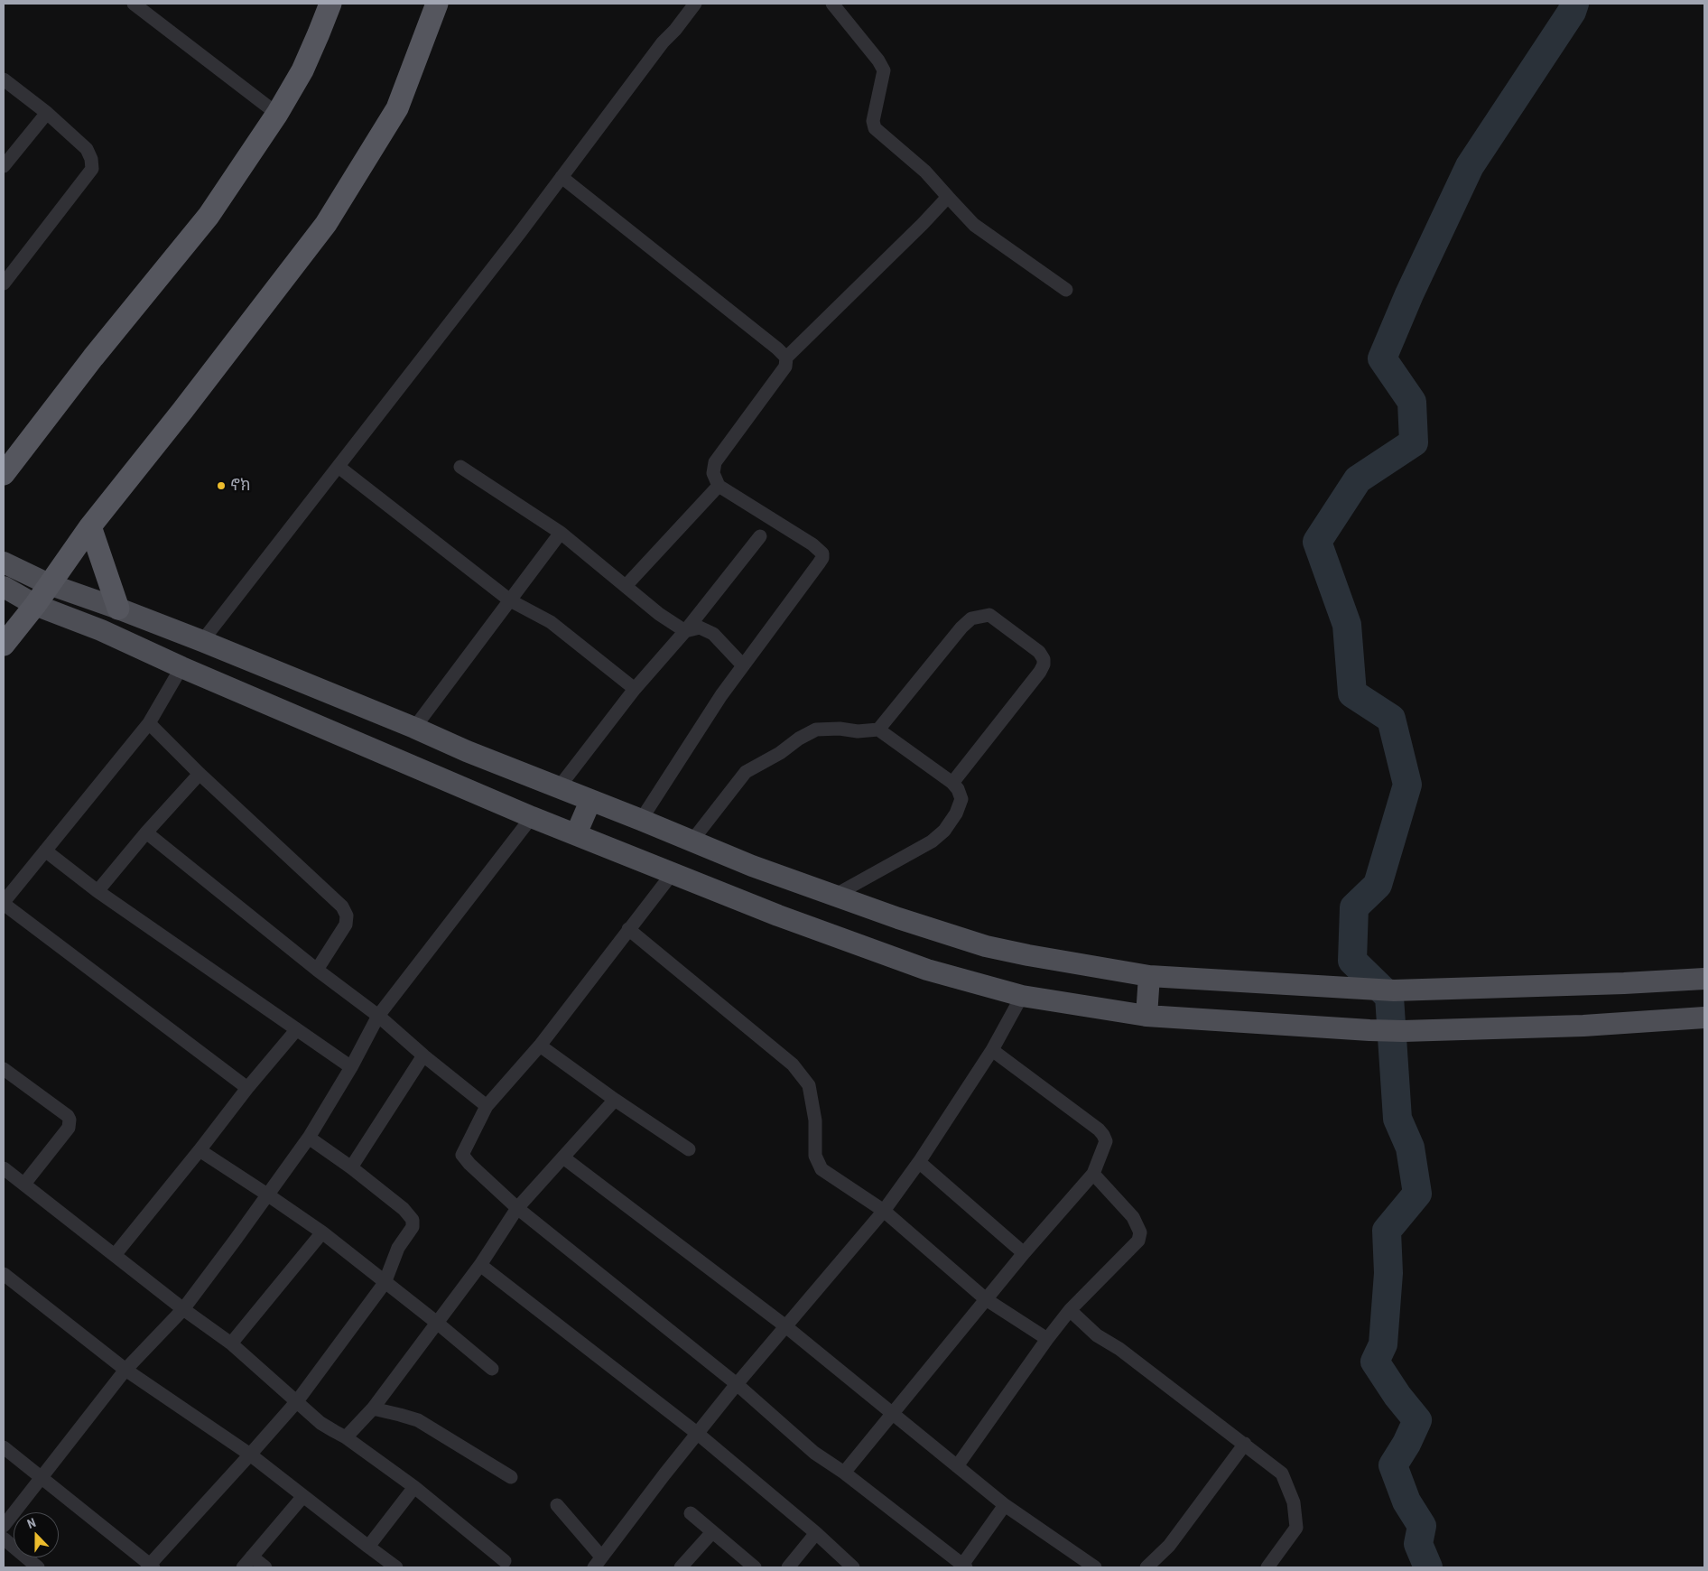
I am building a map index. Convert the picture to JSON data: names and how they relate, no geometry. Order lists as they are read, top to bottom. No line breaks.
{"places":["ኖክ"],"north":"top"}
